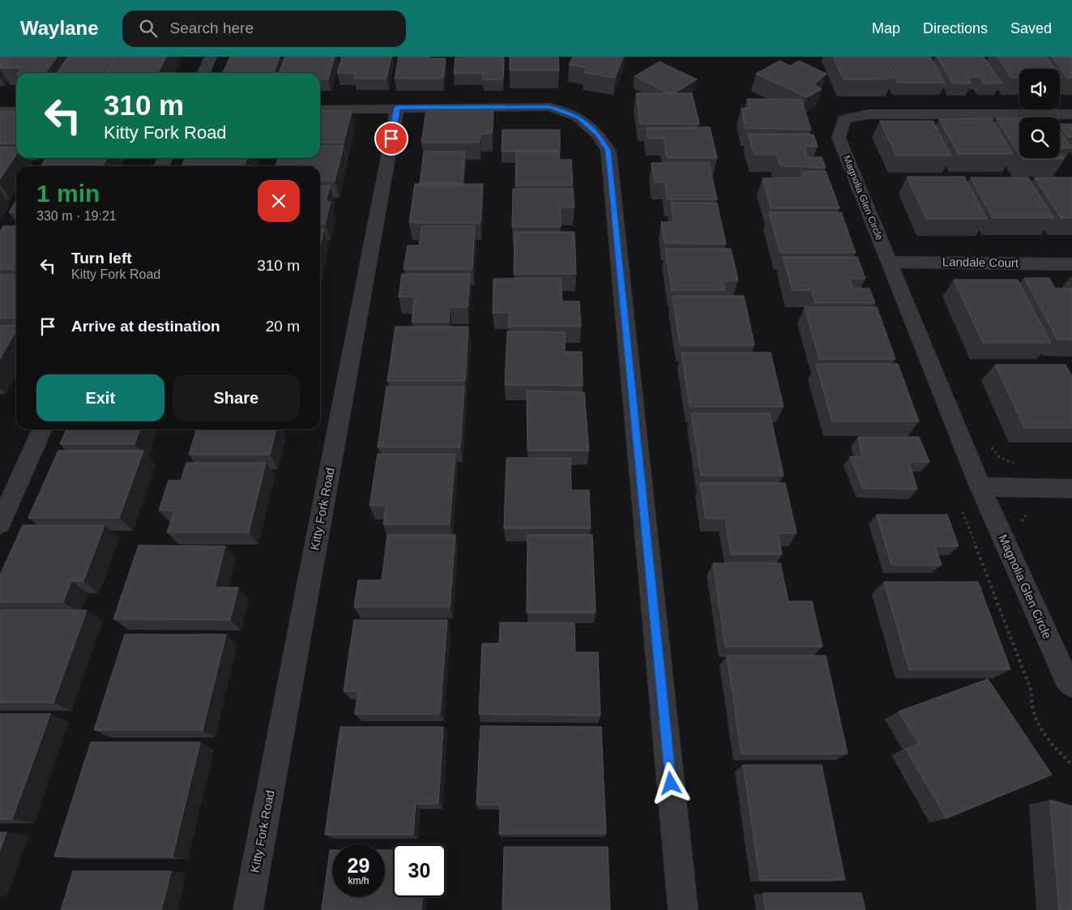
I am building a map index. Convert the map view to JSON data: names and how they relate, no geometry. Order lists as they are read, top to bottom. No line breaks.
{"streets":{"street":["Magnolia Glen Circle","Landale Court","Kitty Fork Road"]},"crossings":[["Magnolia Glen Circle","Landale Court"]],"page":{"header":"Waylane","search":"Search here","nav":["Map","Directions","Saved"],"turn":["310 m","Kitty Fork Road"],"heading":["1 min","330 m · 19:21"],"list":[{"name":"Turn left","note":"Kitty Fork Road","value":"310 m"},{"name":"Arrive at destination","value":"20 m"}],"buttons":["Exit","Share"],"speed":"29 km/h","limit":"30"}}
